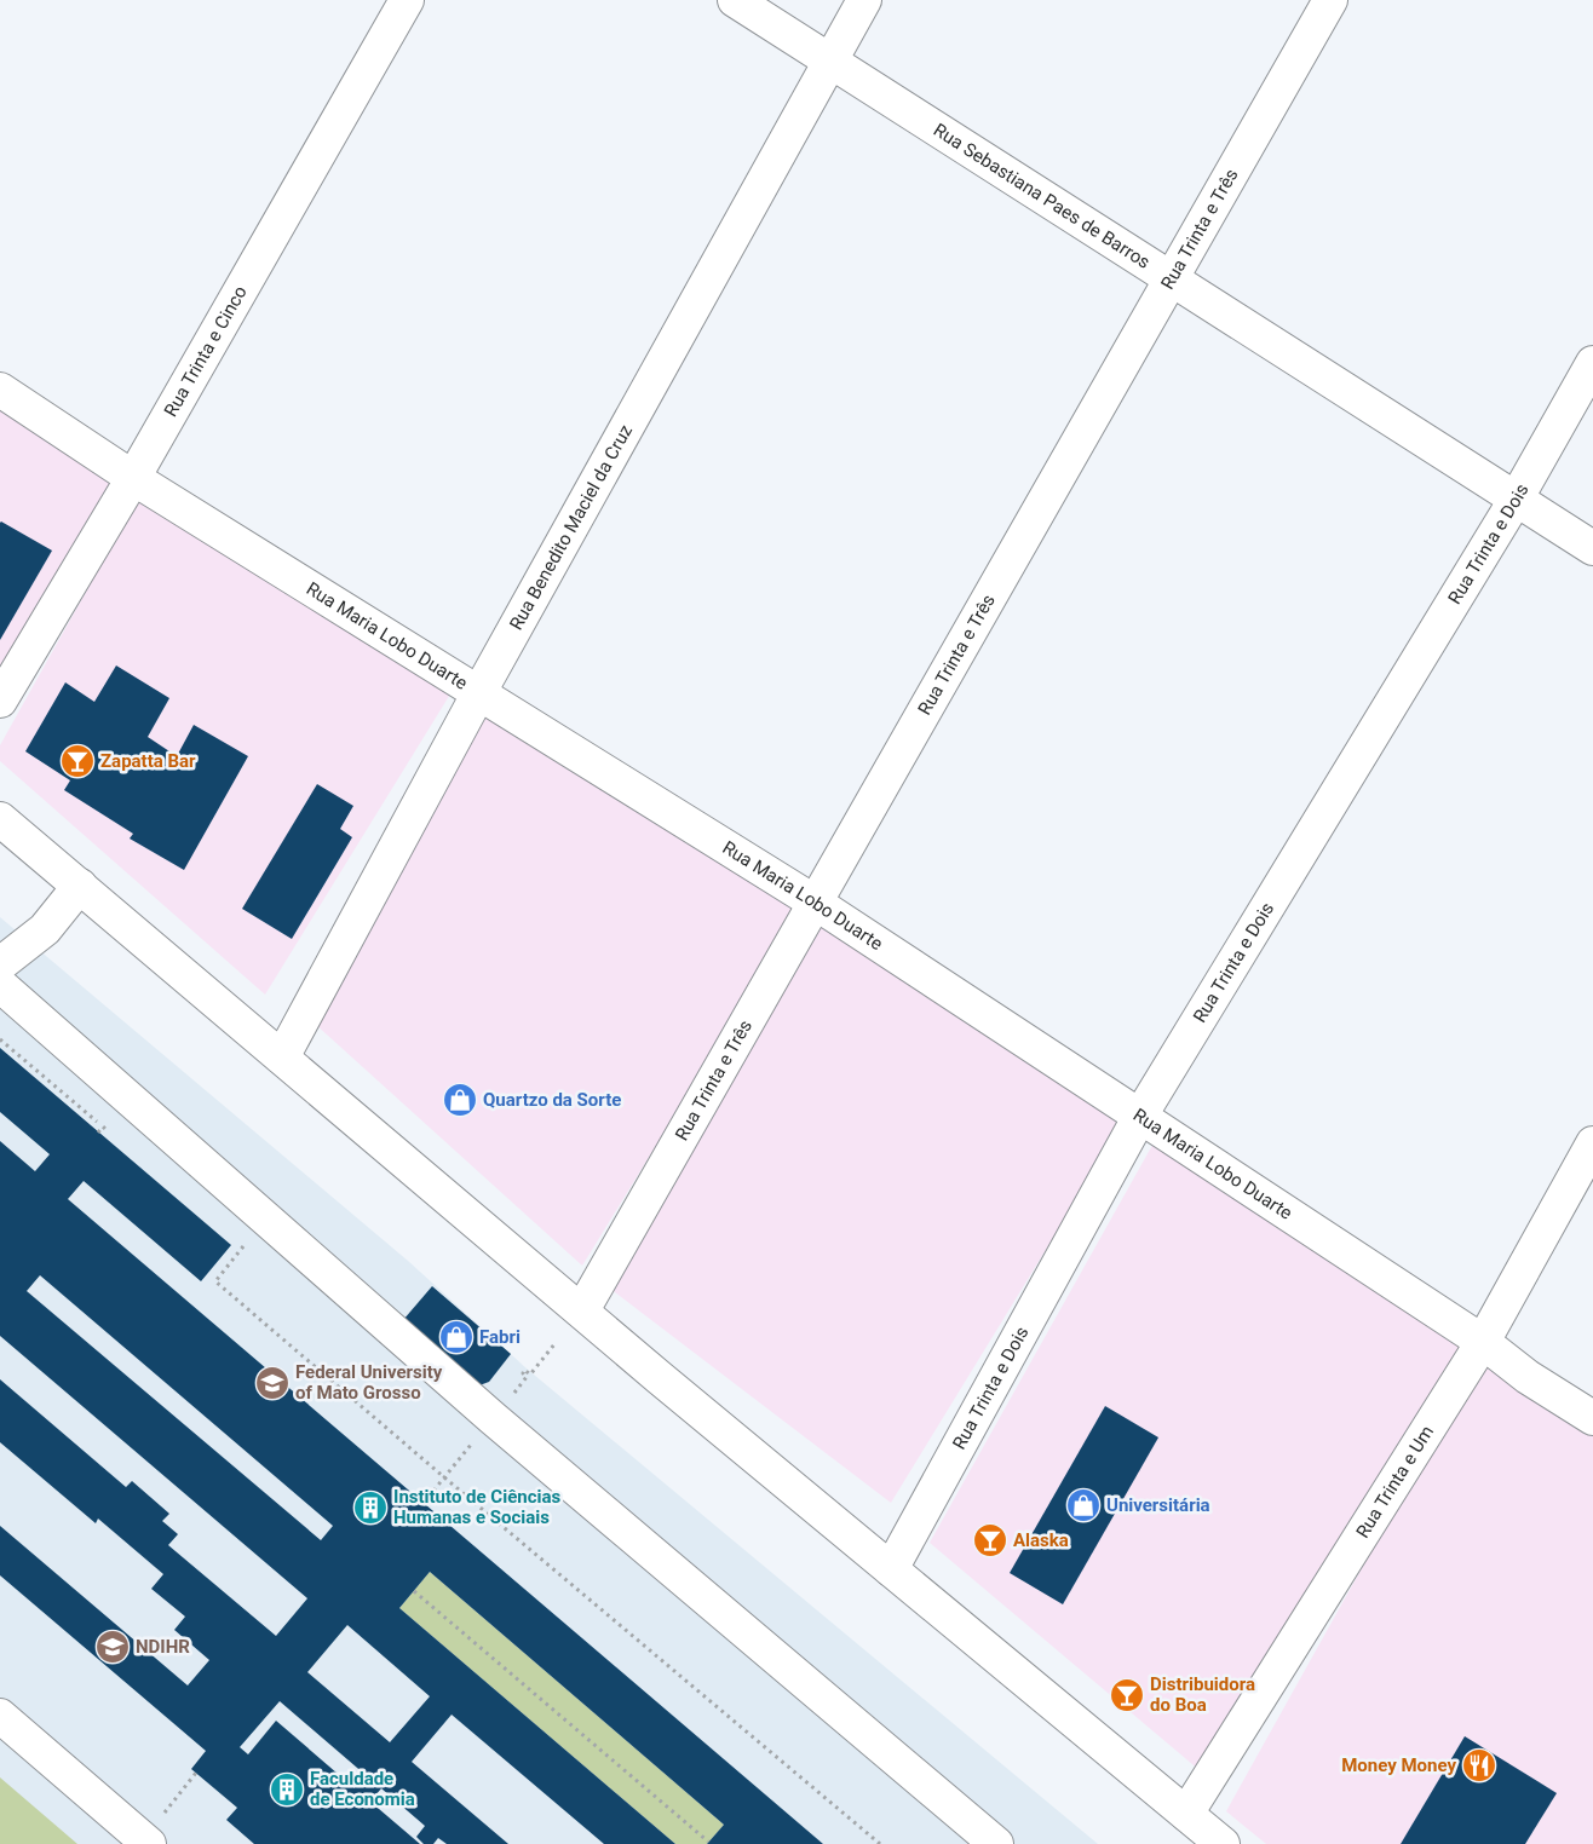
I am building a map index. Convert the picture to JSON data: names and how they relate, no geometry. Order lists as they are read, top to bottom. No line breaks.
{"streets":{"street":["Rua Sebastiana Paes de Barros","Rua Trinta e Três","Rua Trinta e Cinco","Rua Benedito Maciel da Cruz","Rua Trinta e Dois","Rua Maria Lobo Duarte","Rua Trinta e Um"]},"crossings":[["Rua Sebastiana Paes de Barros","Rua Trinta e Três"],["Rua Sebastiana Paes de Barros","Rua Benedito Maciel da Cruz"],["Rua Sebastiana Paes de Barros","Rua Trinta e Dois"],["Rua Trinta e Três","Rua Maria Lobo Duarte"],["Rua Trinta e Cinco","Rua Maria Lobo Duarte"],["Rua Benedito Maciel da Cruz","Rua Maria Lobo Duarte"],["Rua Trinta e Dois","Rua Maria Lobo Duarte"],["Rua Maria Lobo Duarte","Rua Trinta e Um"]],"places":{"bar":["Zapatta Bar","Alaska","Distribuidora do Boa"],"shop":["Quartzo da Sorte","Fabri","Universitária"],"school or university":["Federal University of Mato Grosso","NDIHR"],"building":["Instituto de Ciências Humanas e Sociais","Faculdade de Economia"],"restaurant":["Money Money"]}}
